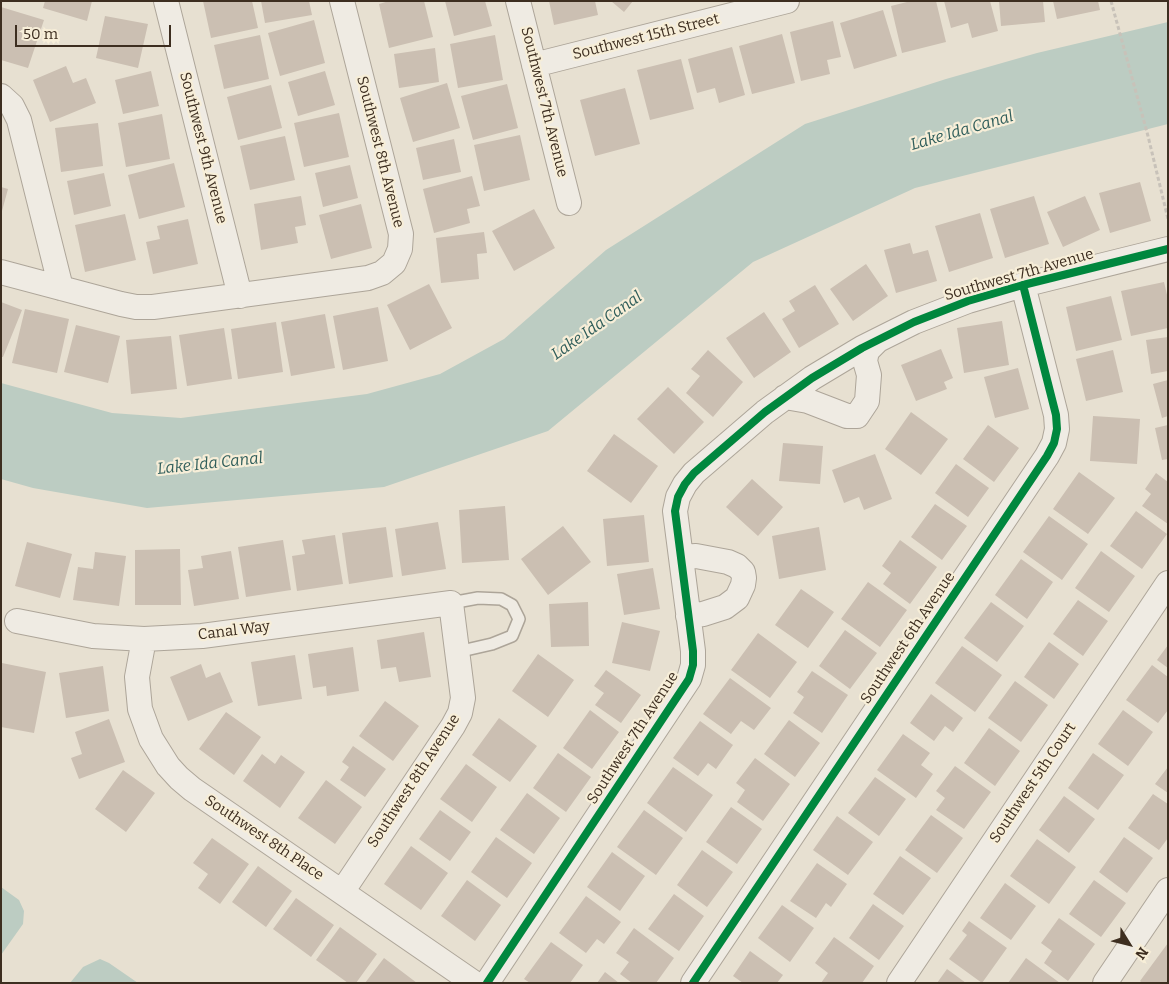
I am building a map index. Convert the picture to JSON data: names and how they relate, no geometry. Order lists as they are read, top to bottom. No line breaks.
{"streets":{"street":["Southwest 15th Street","Southwest 7th Avenue","Southwest 9th Avenue","Southwest 8th Avenue","Canal Way","Southwest 6th Avenue","Southwest 5th Court","Southwest 8th Place"]},"crossings":[["Southwest 15th Street","Southwest 7th Avenue"],["Southwest 7th Avenue","Southwest 6th Avenue"],["Southwest 9th Avenue","Southwest 8th Avenue"],["Southwest 8th Avenue","Canal Way"],["Southwest 8th Avenue","Southwest 8th Place"],["Canal Way","Southwest 8th Place"]],"water":["Lake Ida Canal"],"scale_bar":"50 m","north":"bottom right"}
